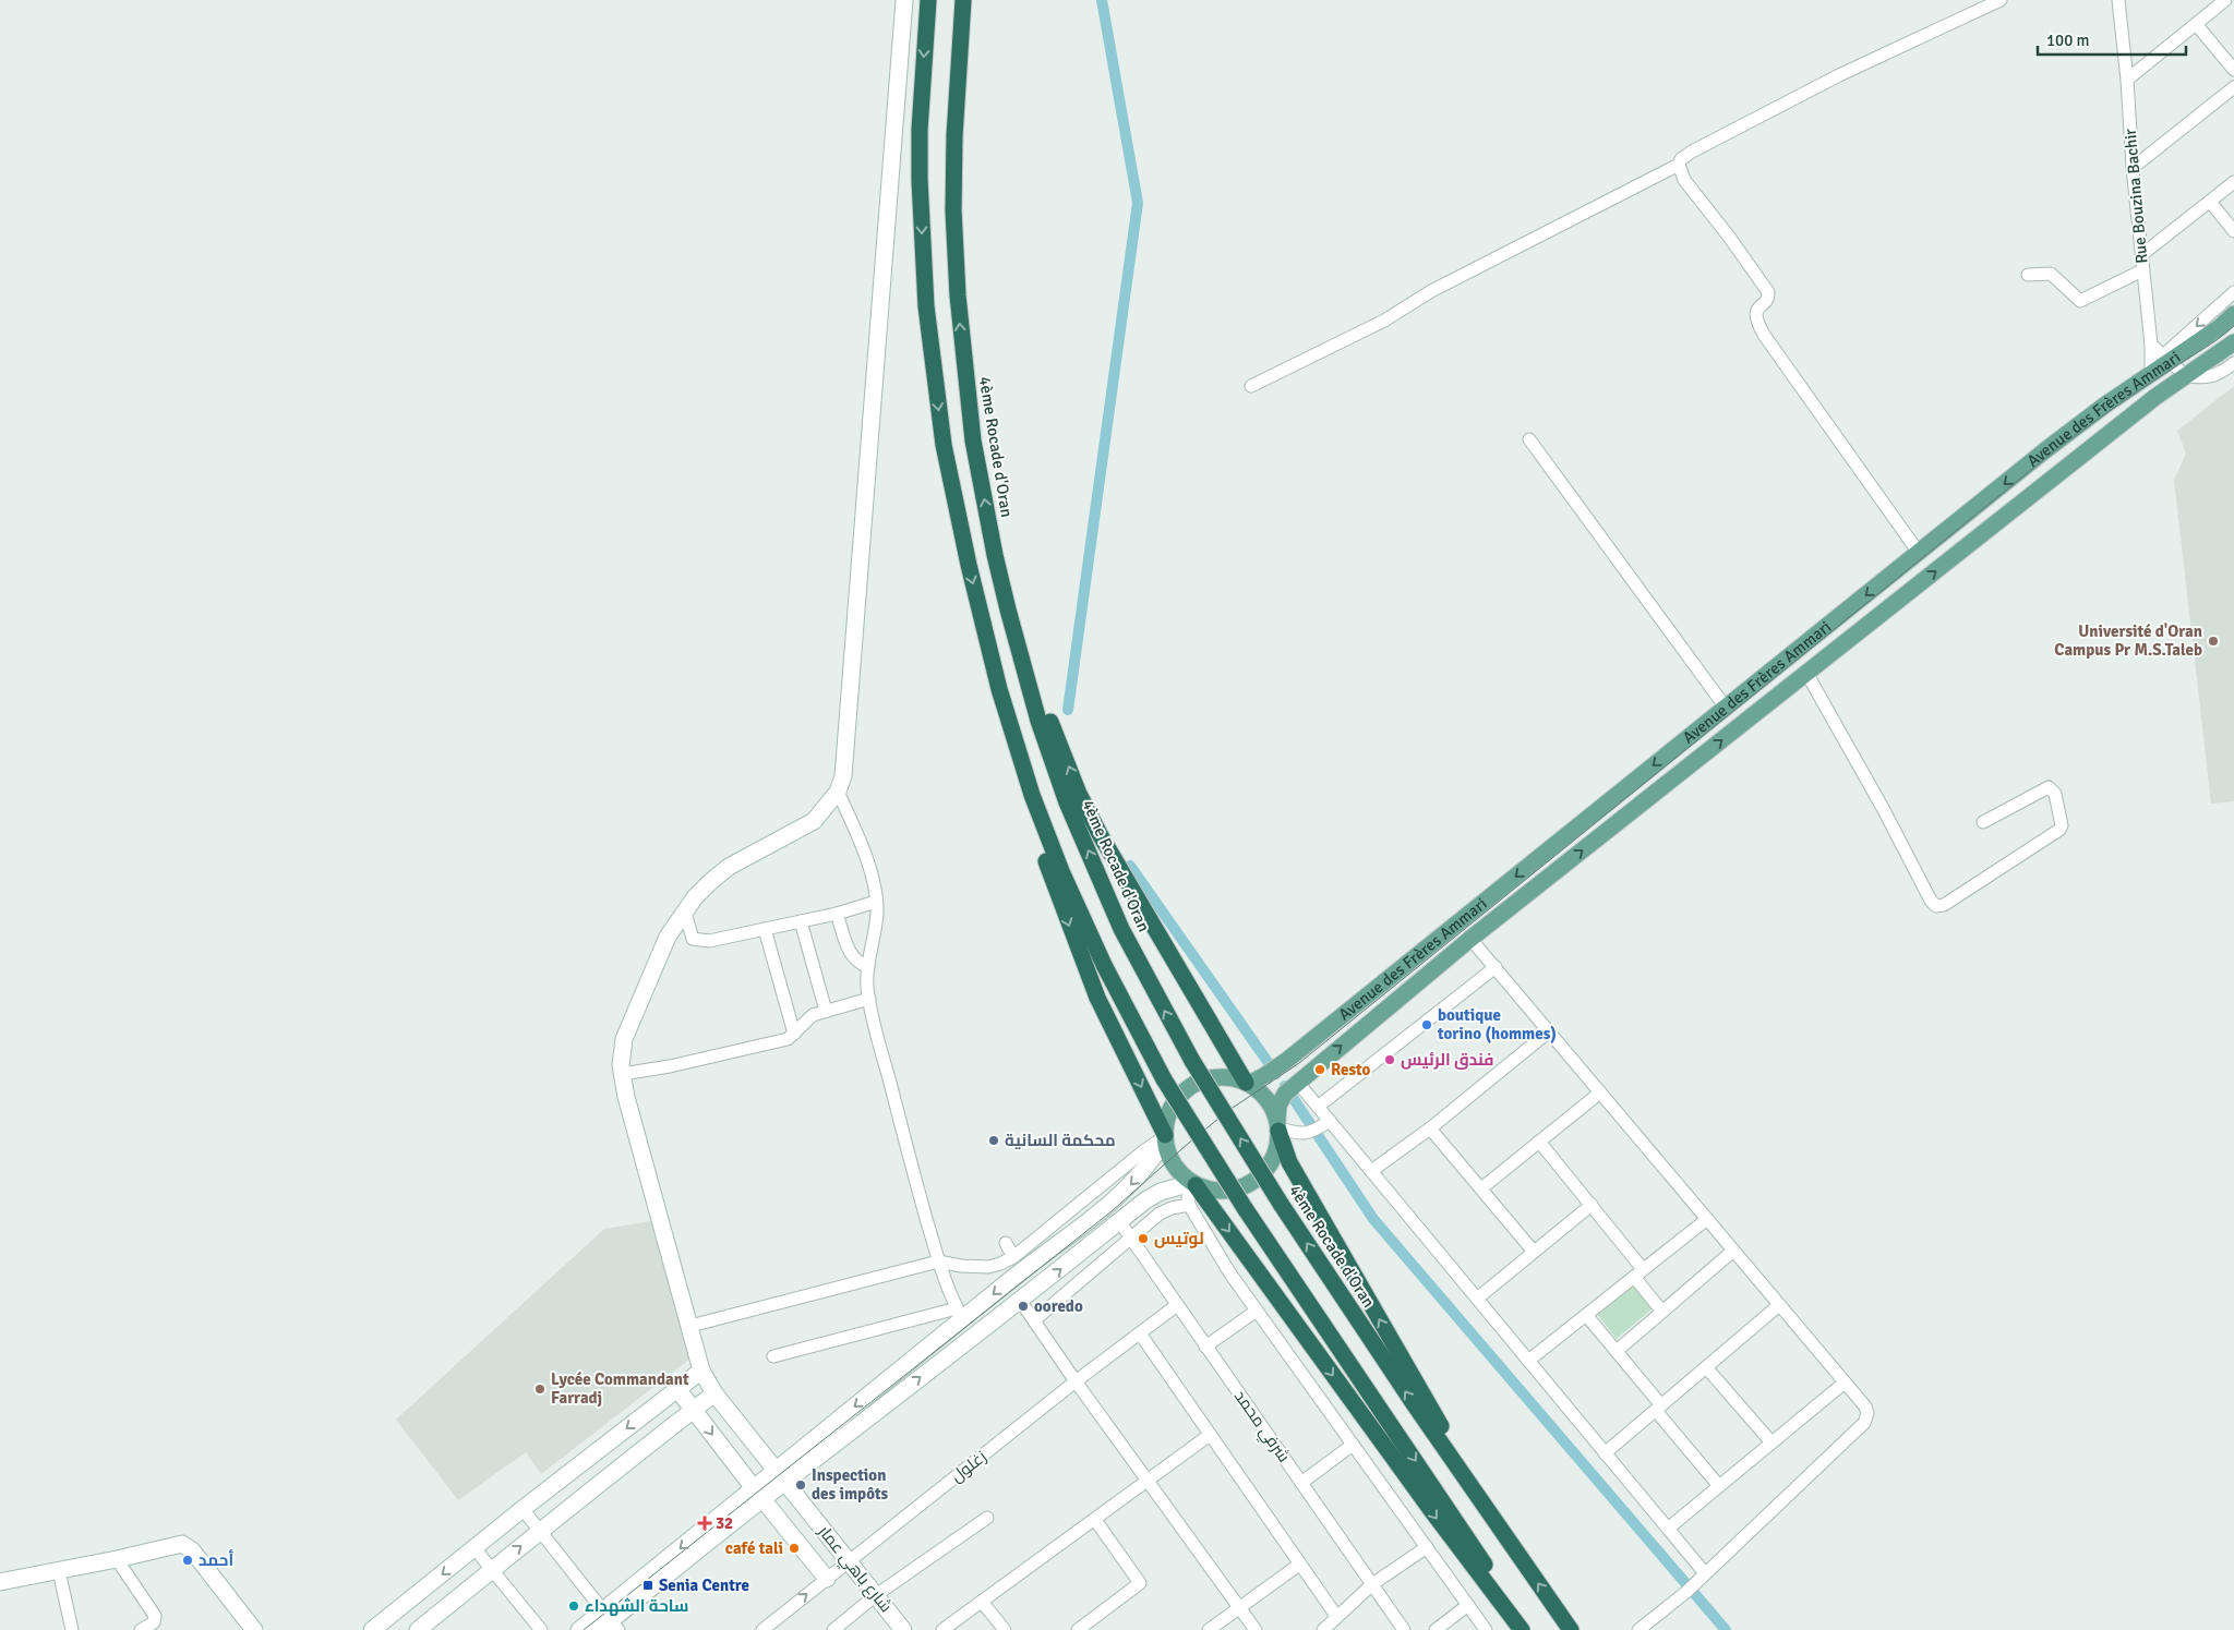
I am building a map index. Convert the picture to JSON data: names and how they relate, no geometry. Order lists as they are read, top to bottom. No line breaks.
{"streets":{"highway":["4ème Rocade d'Oran"],"main road":["Avenue des Frères Ammari","شارع باهي عمار"],"street":["Rue Bouzina Bachir","شرفي محمد","زغلول"]},"crossings":[["Rue Bouzina Bachir","Avenue des Frères Ammari"],["شرفي محمد","زغلول"],["زغلول","شارع باهي عمار"]],"places":{"other":["Université d'Oran Campus Pr M.S.Taleb","boutique torino (hommes)","فندق الرئيس","Resto","محكمة السانية","لوتيس","ooredo","Lycée Commandant Farradj","Inspection des impôts","café tali","أحمد","ساحة الشهداء"],"health":["32"],"transit":["Senia Centre"]},"scale_bar":"100 m"}
